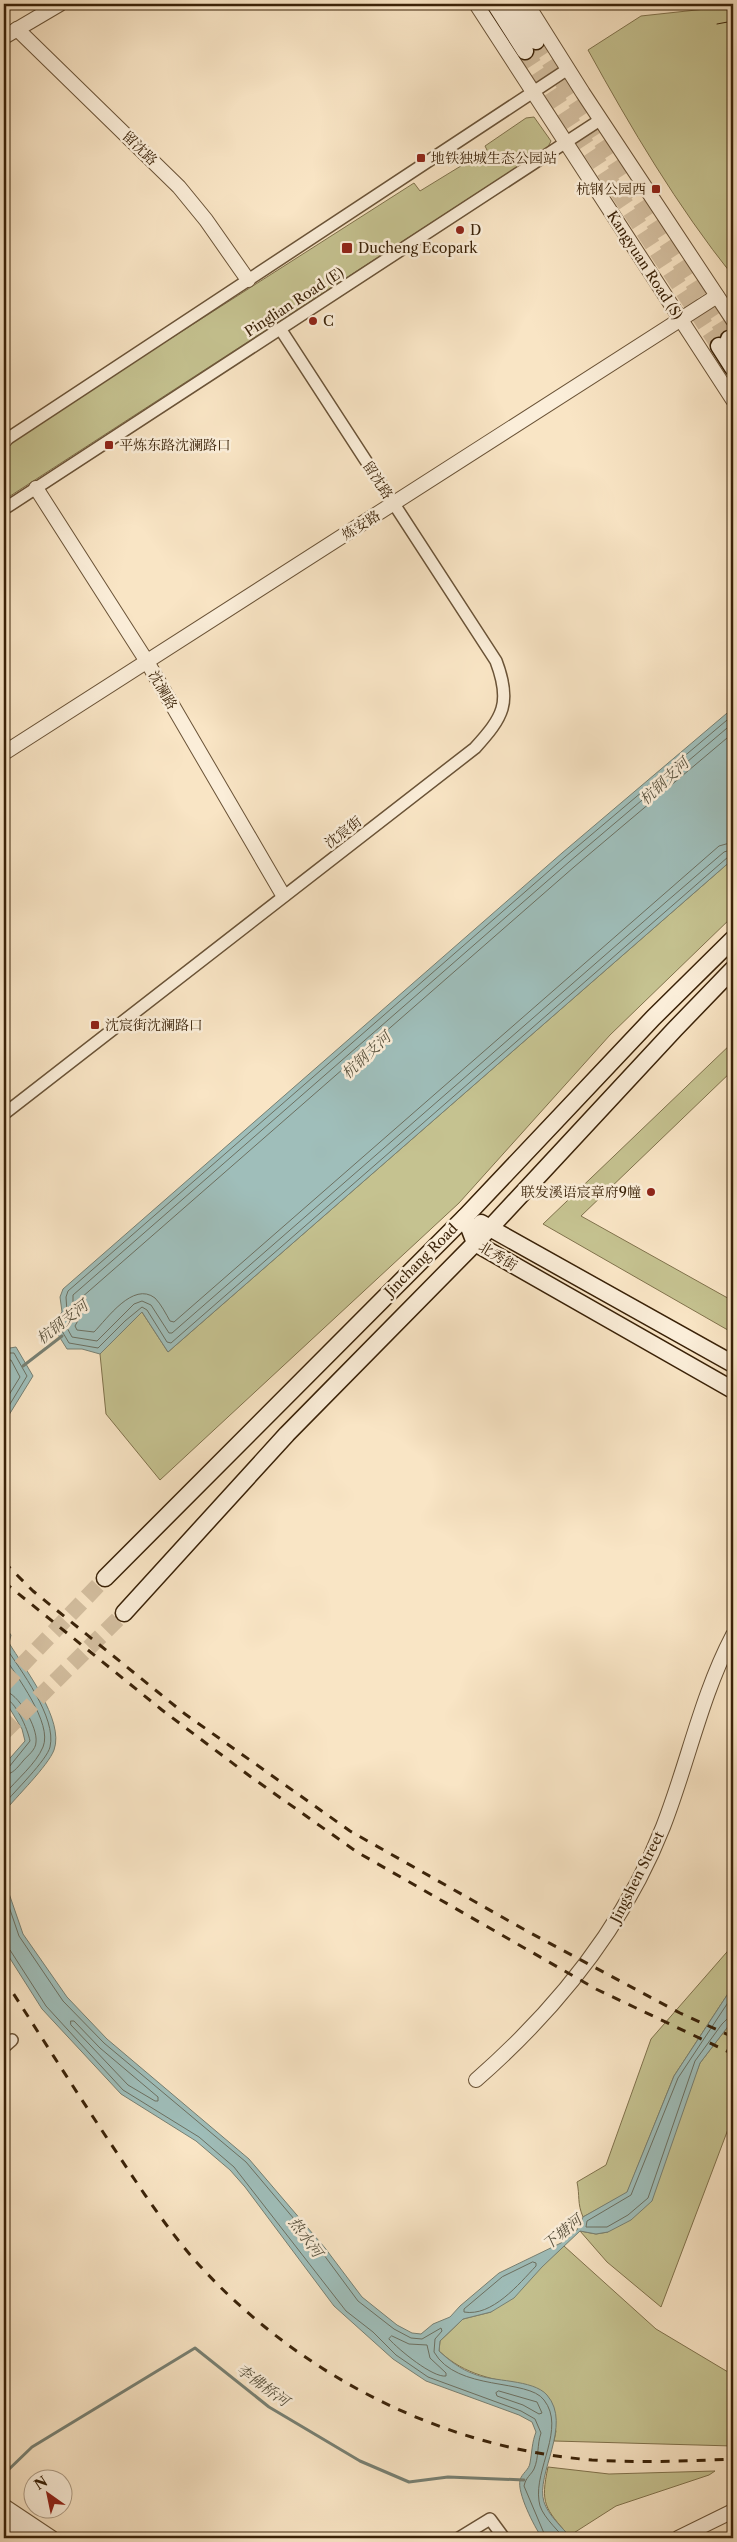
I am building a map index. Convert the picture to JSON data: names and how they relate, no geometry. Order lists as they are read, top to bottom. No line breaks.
{"streets":{"main road":["北秀街","Jinchang Road"],"street":["留沈路","Kangyuan Road (S)","Pinglian Road (E)","炼安路","沈澜路","沈宸街","Jingshen Street"]},"crossings":[["留沈路","Pinglian Road (E)"],["留沈路","炼安路"],["留沈路","沈宸街"],["Kangyuan Road (S)","Pinglian Road (E)"],["Kangyuan Road (S)","炼安路"],["Pinglian Road (E)","沈澜路"],["炼安路","沈澜路"],["炼安路","沈宸街"],["沈澜路","沈宸街"],["北秀街","Jinchang Road"]],"water":["杭钢支河","下塘河","热水河","李佛桥河"],"places":{"transit":["地铁独城生态公园站","杭钢公园西","Ducheng Ecopark","平炼东路沈澜路口","沈宸街沈澜路口"],"other":["D","C","联发溪语宸章府9幢"]},"north":"top left"}
